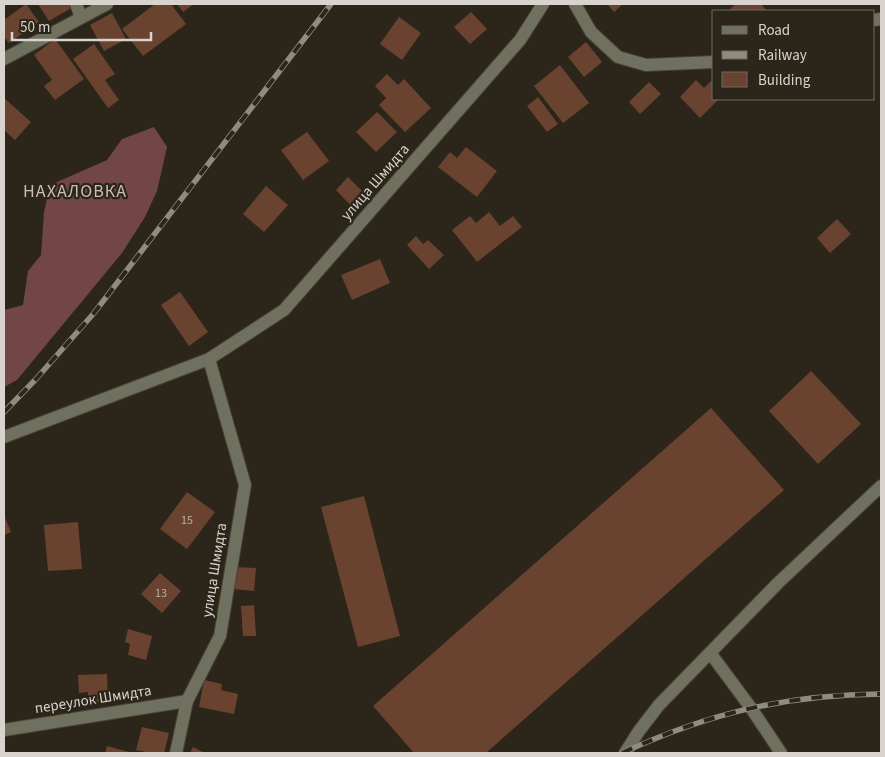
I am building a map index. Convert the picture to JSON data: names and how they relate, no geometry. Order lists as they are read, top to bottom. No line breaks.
{"streets":{"street":["улица Шмидта","переулок Шмидта"]},"crossings":[["улица Шмидта","переулок Шмидта"]],"districts":["НАХАЛОВКА"],"house_numbers":["15","13"],"legend":["Road","Railway","Building"],"scale_bar":"50 m"}
